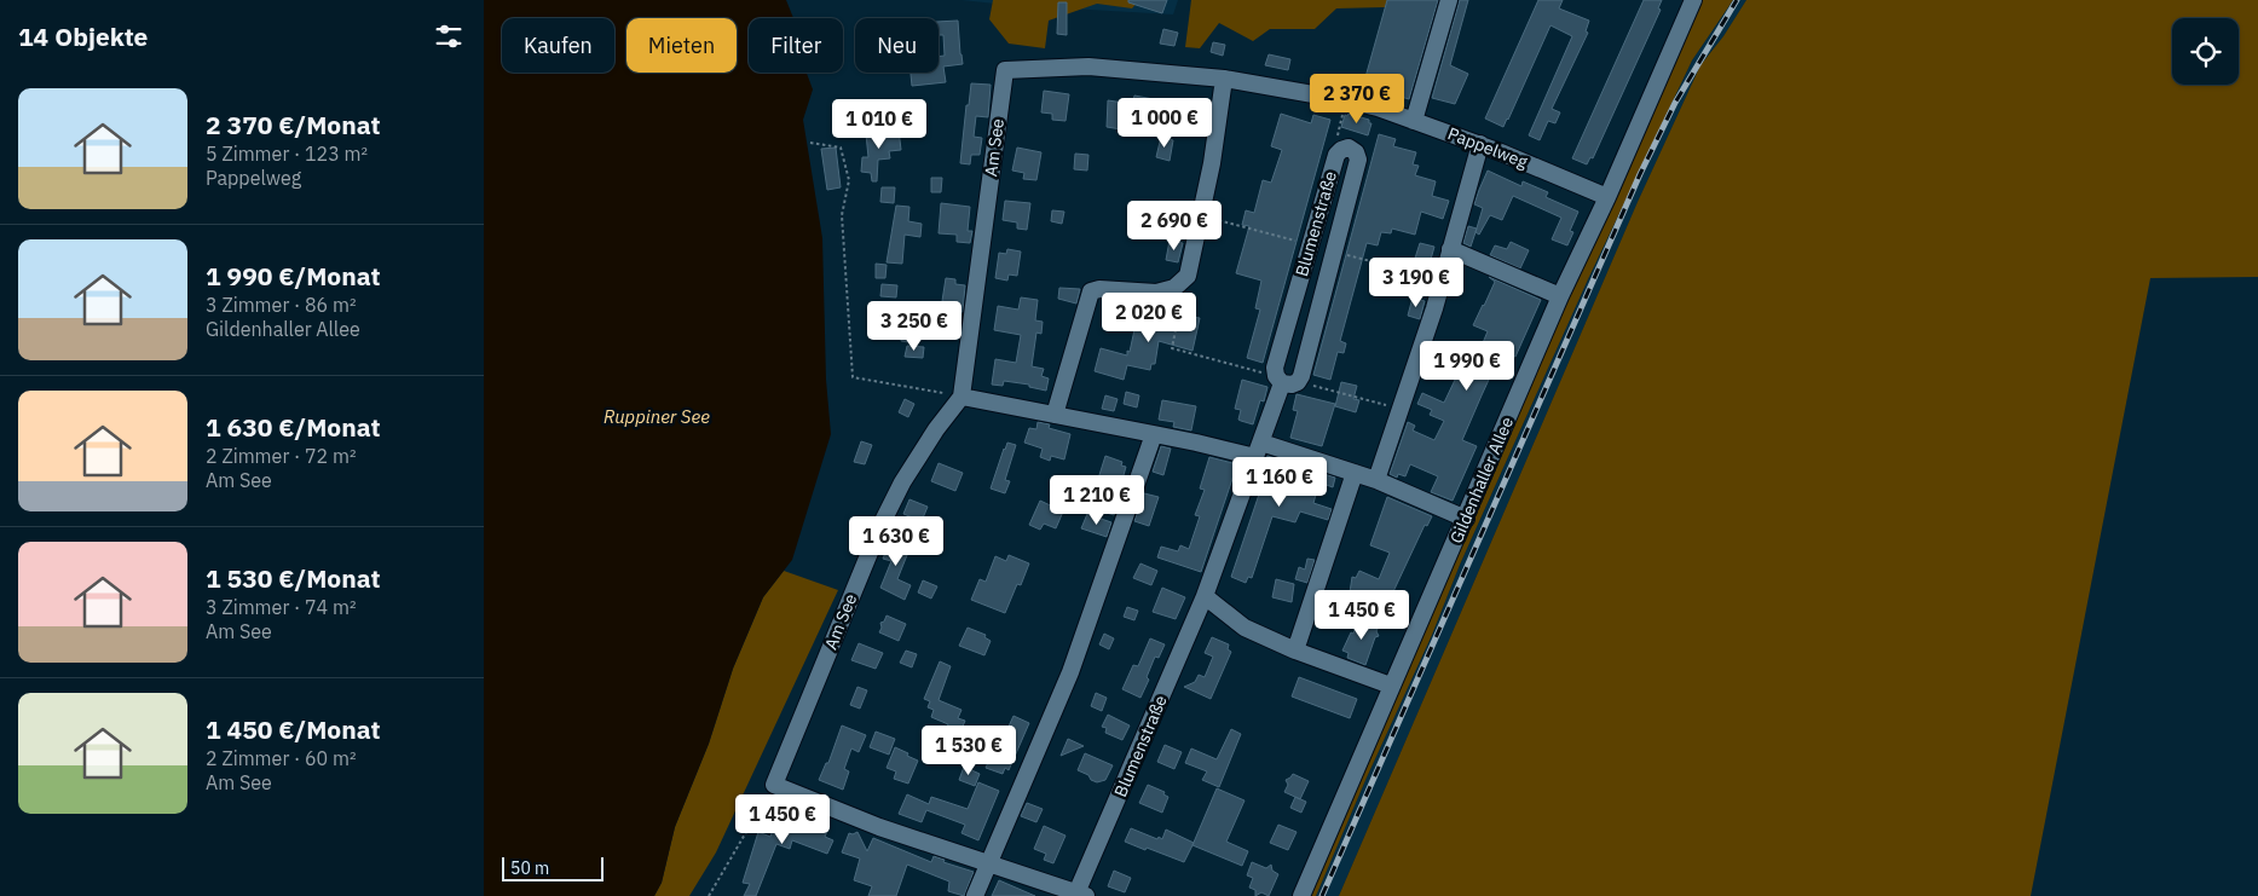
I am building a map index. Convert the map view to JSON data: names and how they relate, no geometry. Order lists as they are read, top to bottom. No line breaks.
{"streets":{"street":["Am See","Pappelweg","Blumenstraße","Gildenhaller Allee"]},"crossings":[["Am See","Pappelweg"],["Pappelweg","Gildenhaller Allee"]],"water":["Ruppiner See"],"scale_bar":"50 m","page":{"heading":"14 Objekte","chip":["Kaufen","Mieten","Filter","Neu"],"list":[{"name":"2 370 €/Monat","note":"5 Zimmer · 123 m² · Pappelweg"},{"name":"1 990 €/Monat","note":"3 Zimmer · 86 m² · Gildenhaller Allee"},{"name":"1 630 €/Monat","note":"2 Zimmer · 72 m² · Am See"},{"name":"1 530 €/Monat","note":"3 Zimmer · 74 m² · Am See"},{"name":"1 450 €/Monat","note":"2 Zimmer · 60 m² · Am See"}],"price":["2 370 €","1 000 €","1 010 €","2 690 €","3 190 €","2 020 €","3 250 €","1 990 €","1 160 €","1 210 €","1 630 €","1 450 €","1 530 €","1 450 €"],"scale":"50 m"}}
